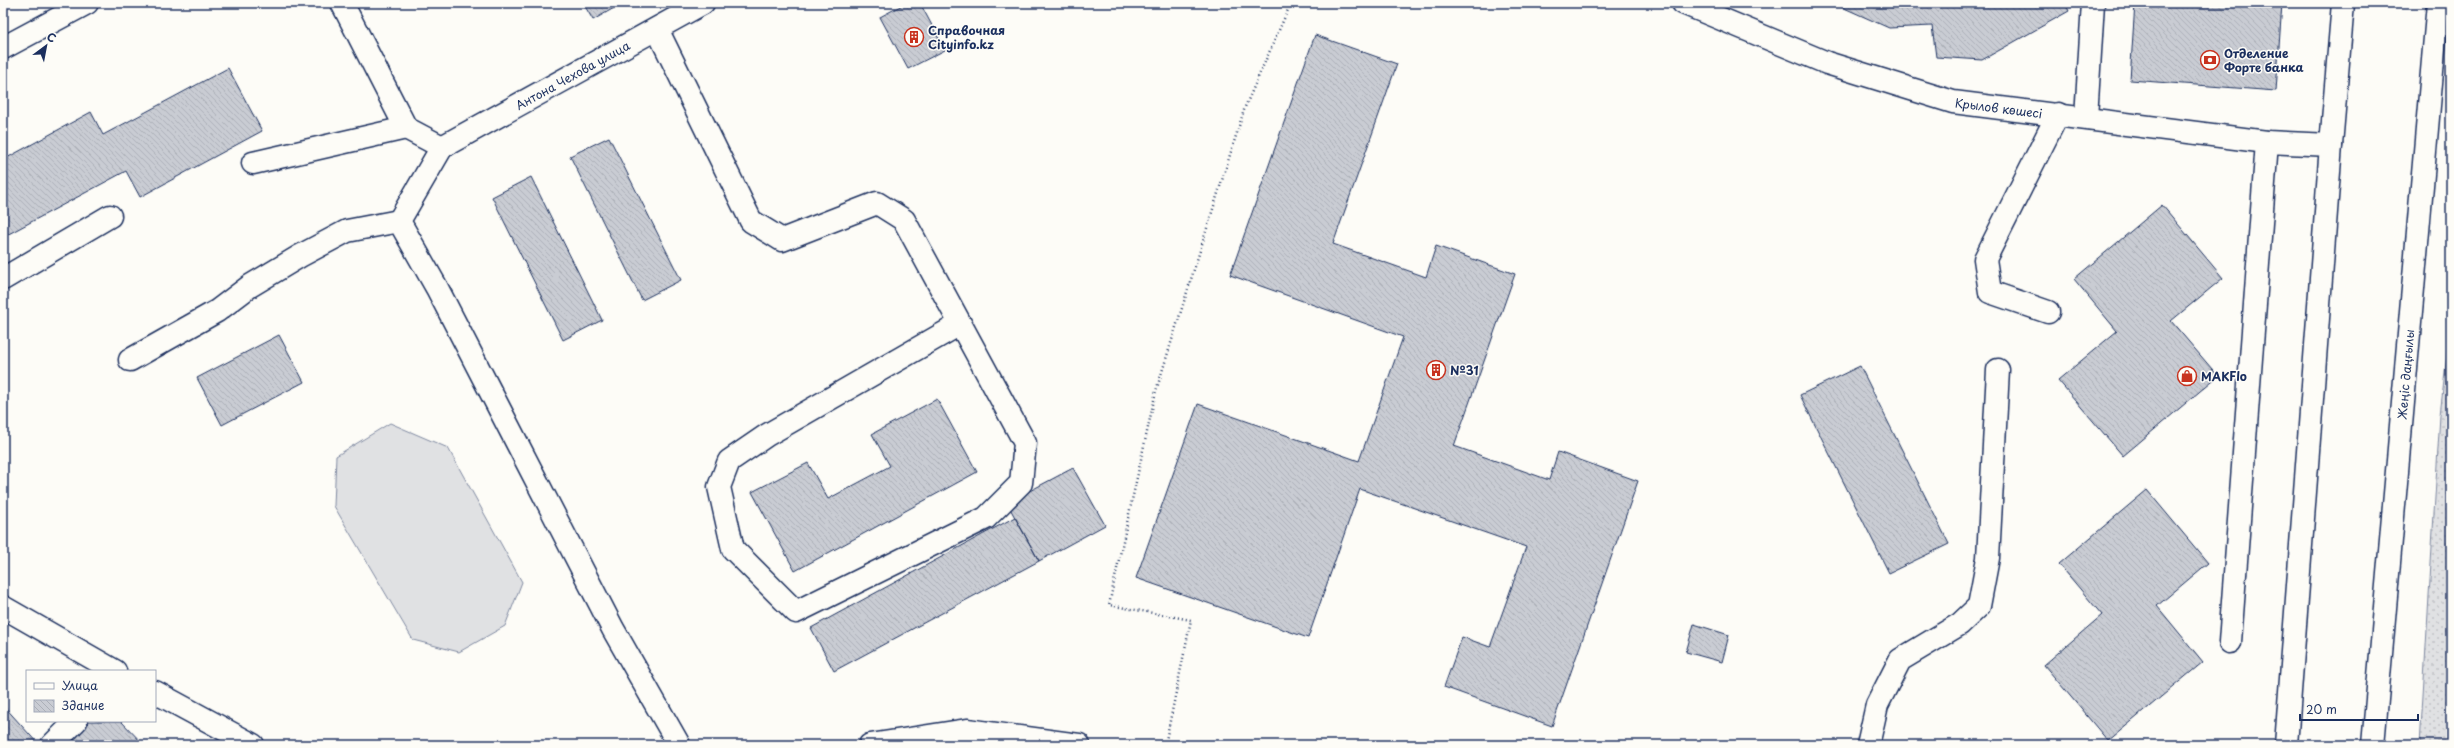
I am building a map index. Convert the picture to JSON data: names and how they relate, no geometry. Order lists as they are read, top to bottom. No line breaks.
{"streets":{"main road":["Антона Чехова улица","Крылов көшесі","Жеңіс даңғылы"]},"places":{"building":["Справочная Cityinfo.kz","№31"],"bank":["Отделение Форте банка"],"shop":["MAKFlo"]},"legend":["Улица","Здание"],"scale_bar":"20 m","north":"top right"}
